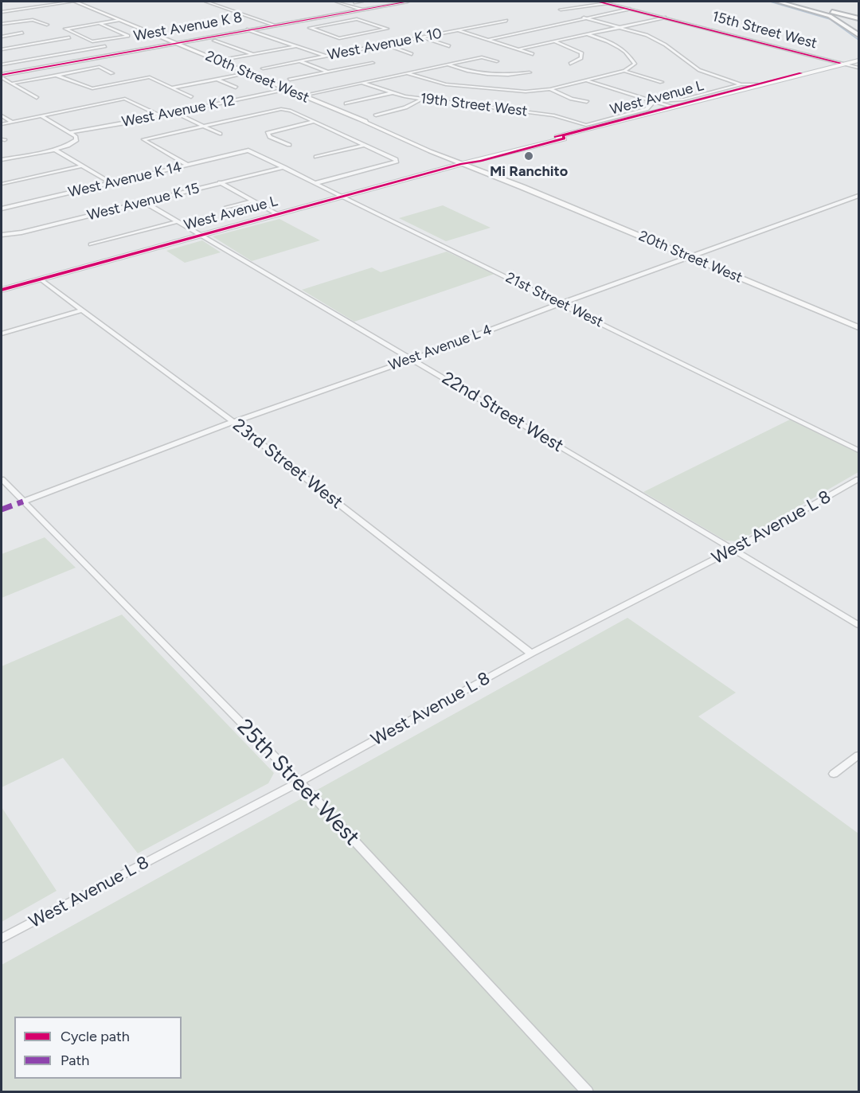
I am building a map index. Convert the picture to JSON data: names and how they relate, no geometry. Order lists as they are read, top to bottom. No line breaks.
{"streets":{"main road":["West Avenue K 8","15th Street West","20th Street West","West Avenue L"],"street":["West Avenue K 10","19th Street West","West Avenue K 12","West Avenue K 14","West Avenue K 15","21st Street West","West Avenue L 4","22nd Street West","23rd Street West","West Avenue L 8","25th Street West"]},"crossings":[["West Avenue K 8","20th Street West"],["15th Street West","West Avenue L"],["20th Street West","West Avenue L"],["20th Street West","West Avenue K 12"],["20th Street West","West Avenue L 4"],["West Avenue L","19th Street West"],["West Avenue L","21st Street West"],["West Avenue L","22nd Street West"],["West Avenue L","23rd Street West"],["West Avenue K 14","21st Street West"],["West Avenue K 15","21st Street West"],["West Avenue K 15","22nd Street West"],["21st Street West","West Avenue L 4"],["West Avenue L 4","22nd Street West"],["West Avenue L 4","23rd Street West"],["West Avenue L 4","25th Street West"],["22nd Street West","West Avenue L 8"],["23rd Street West","West Avenue L 8"],["West Avenue L 8","25th Street West"]],"places":["Mi Ranchito"],"legend":["Cycle path","Path"]}
